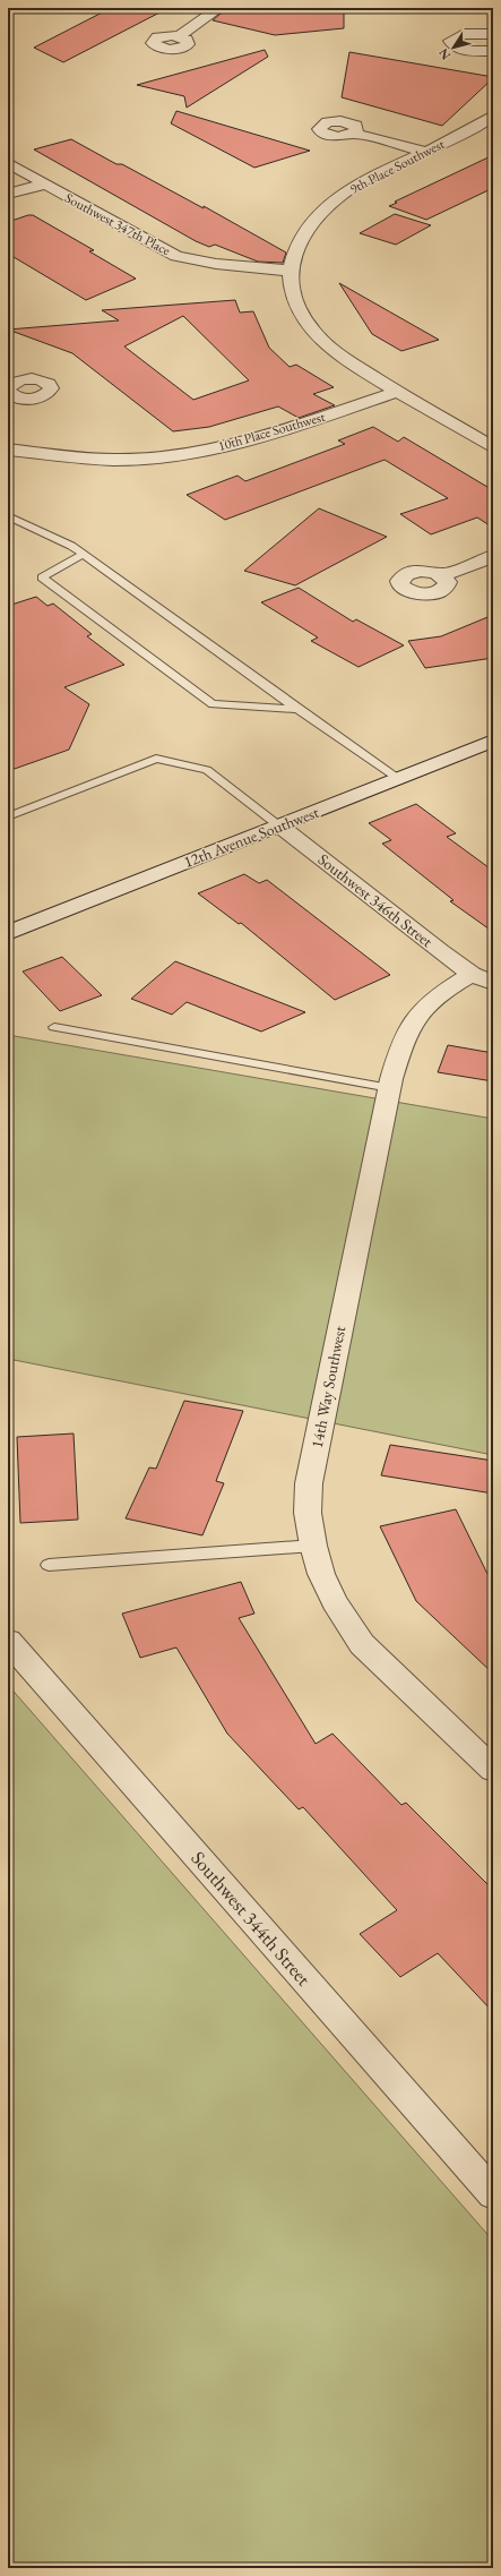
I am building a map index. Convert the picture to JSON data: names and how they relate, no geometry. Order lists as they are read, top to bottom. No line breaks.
{"streets":{"street":["9th Place Southwest","Southwest 347th Place","10th Place Southwest","12th Avenue Southwest","Southwest 346th Street","14th Way Southwest","Southwest 344th Street"]},"crossings":[["9th Place Southwest","Southwest 347th Place"],["9th Place Southwest","10th Place Southwest"],["12th Avenue Southwest","Southwest 346th Street"],["Southwest 346th Street","14th Way Southwest"]],"north":"bottom left"}
